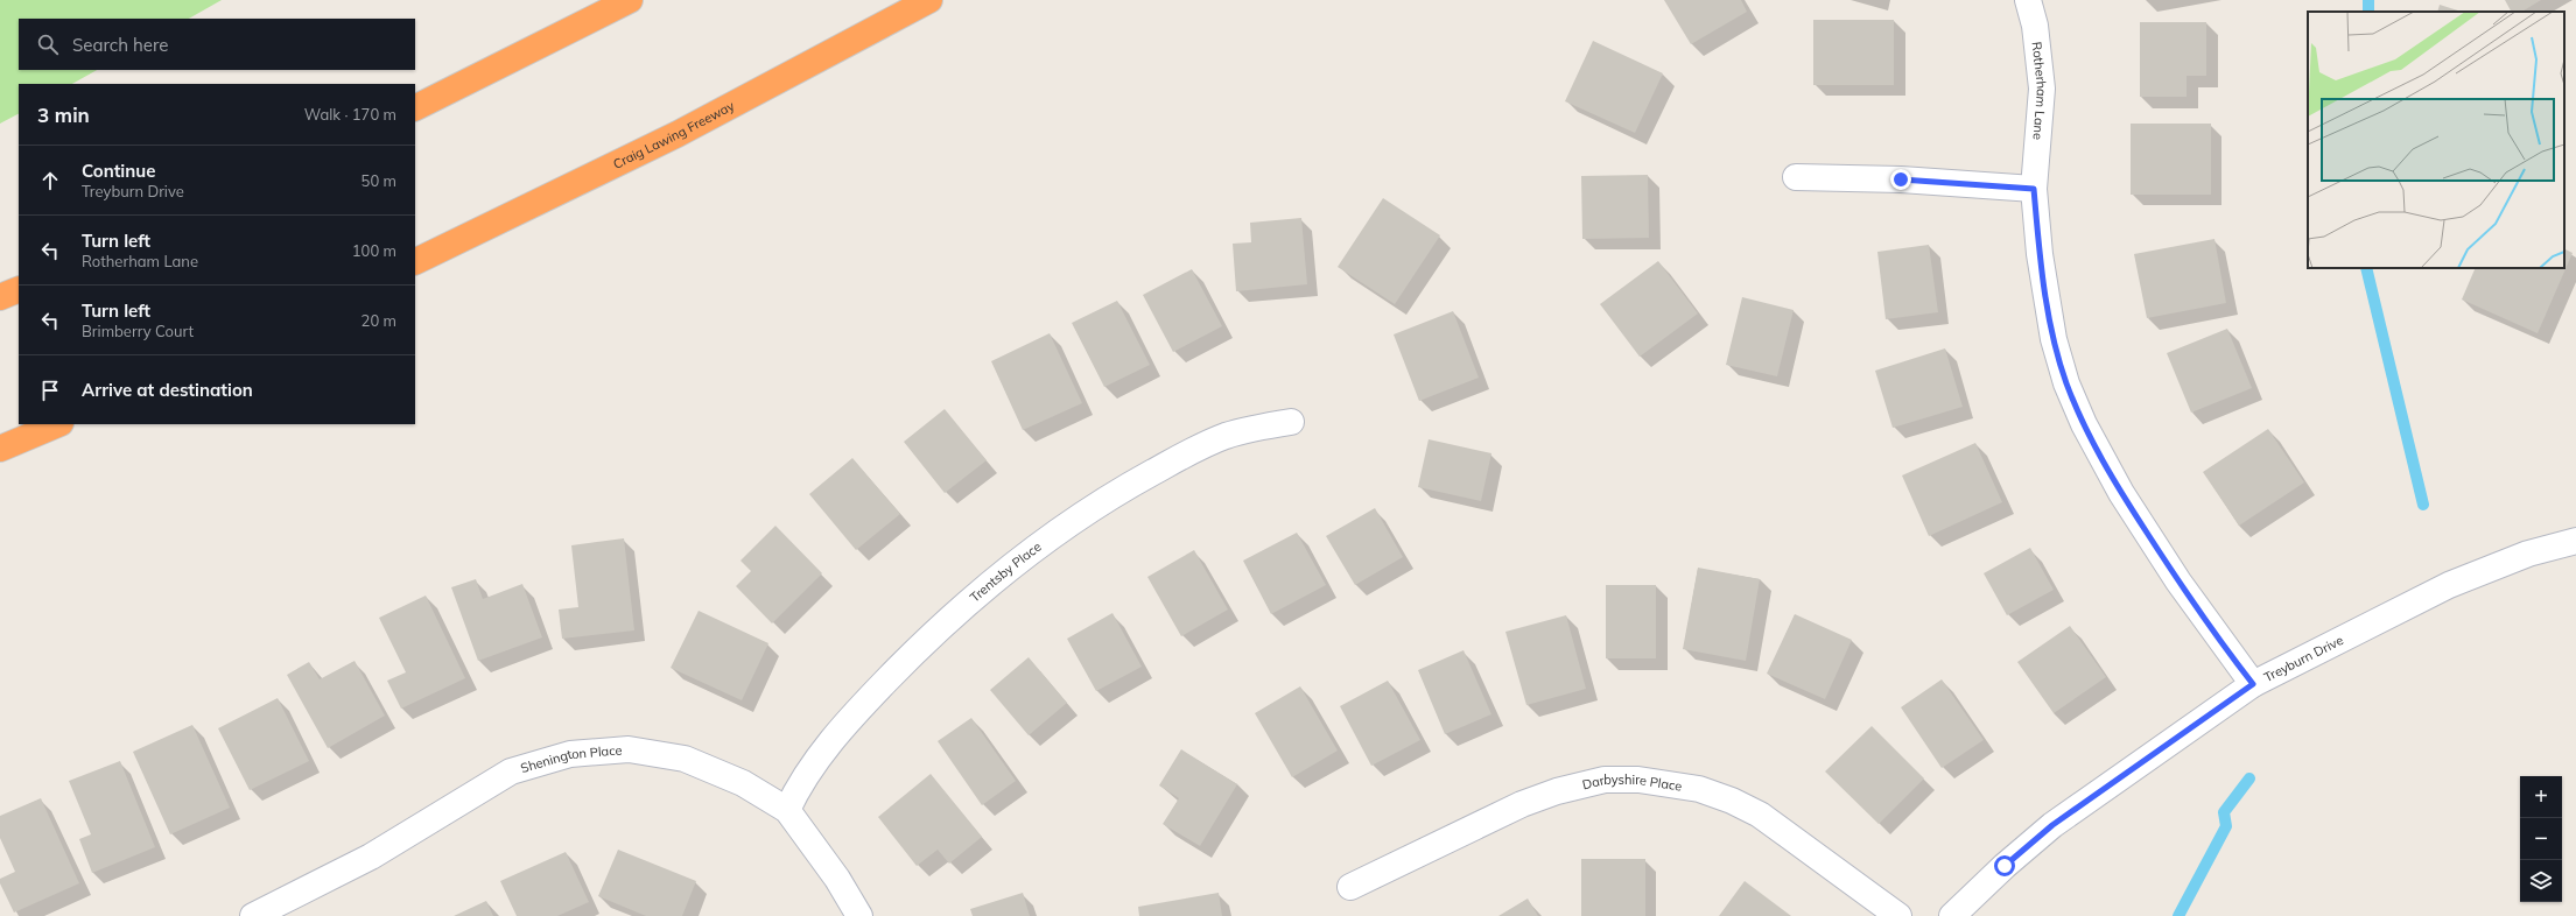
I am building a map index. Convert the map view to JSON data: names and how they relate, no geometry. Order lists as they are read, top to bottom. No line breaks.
{"streets":{"highway":["Craig Lawing Freeway"],"street":["Rotherham Lane","Trentsby Place","Treyburn Drive","Shenington Place","Darbyshire Place"]},"crossings":[["Rotherham Lane","Treyburn Drive"],["Trentsby Place","Shenington Place"]],"page":{"search":"Search here","heading":["3 min","Walk · 170 m"],"list":[["Continue","Treyburn Drive","50 m"],["Turn left","Rotherham Lane","100 m"],["Turn left","Brimberry Court","20 m"],"Arrive at destination"],"map_buttons":["+","−"]}}
